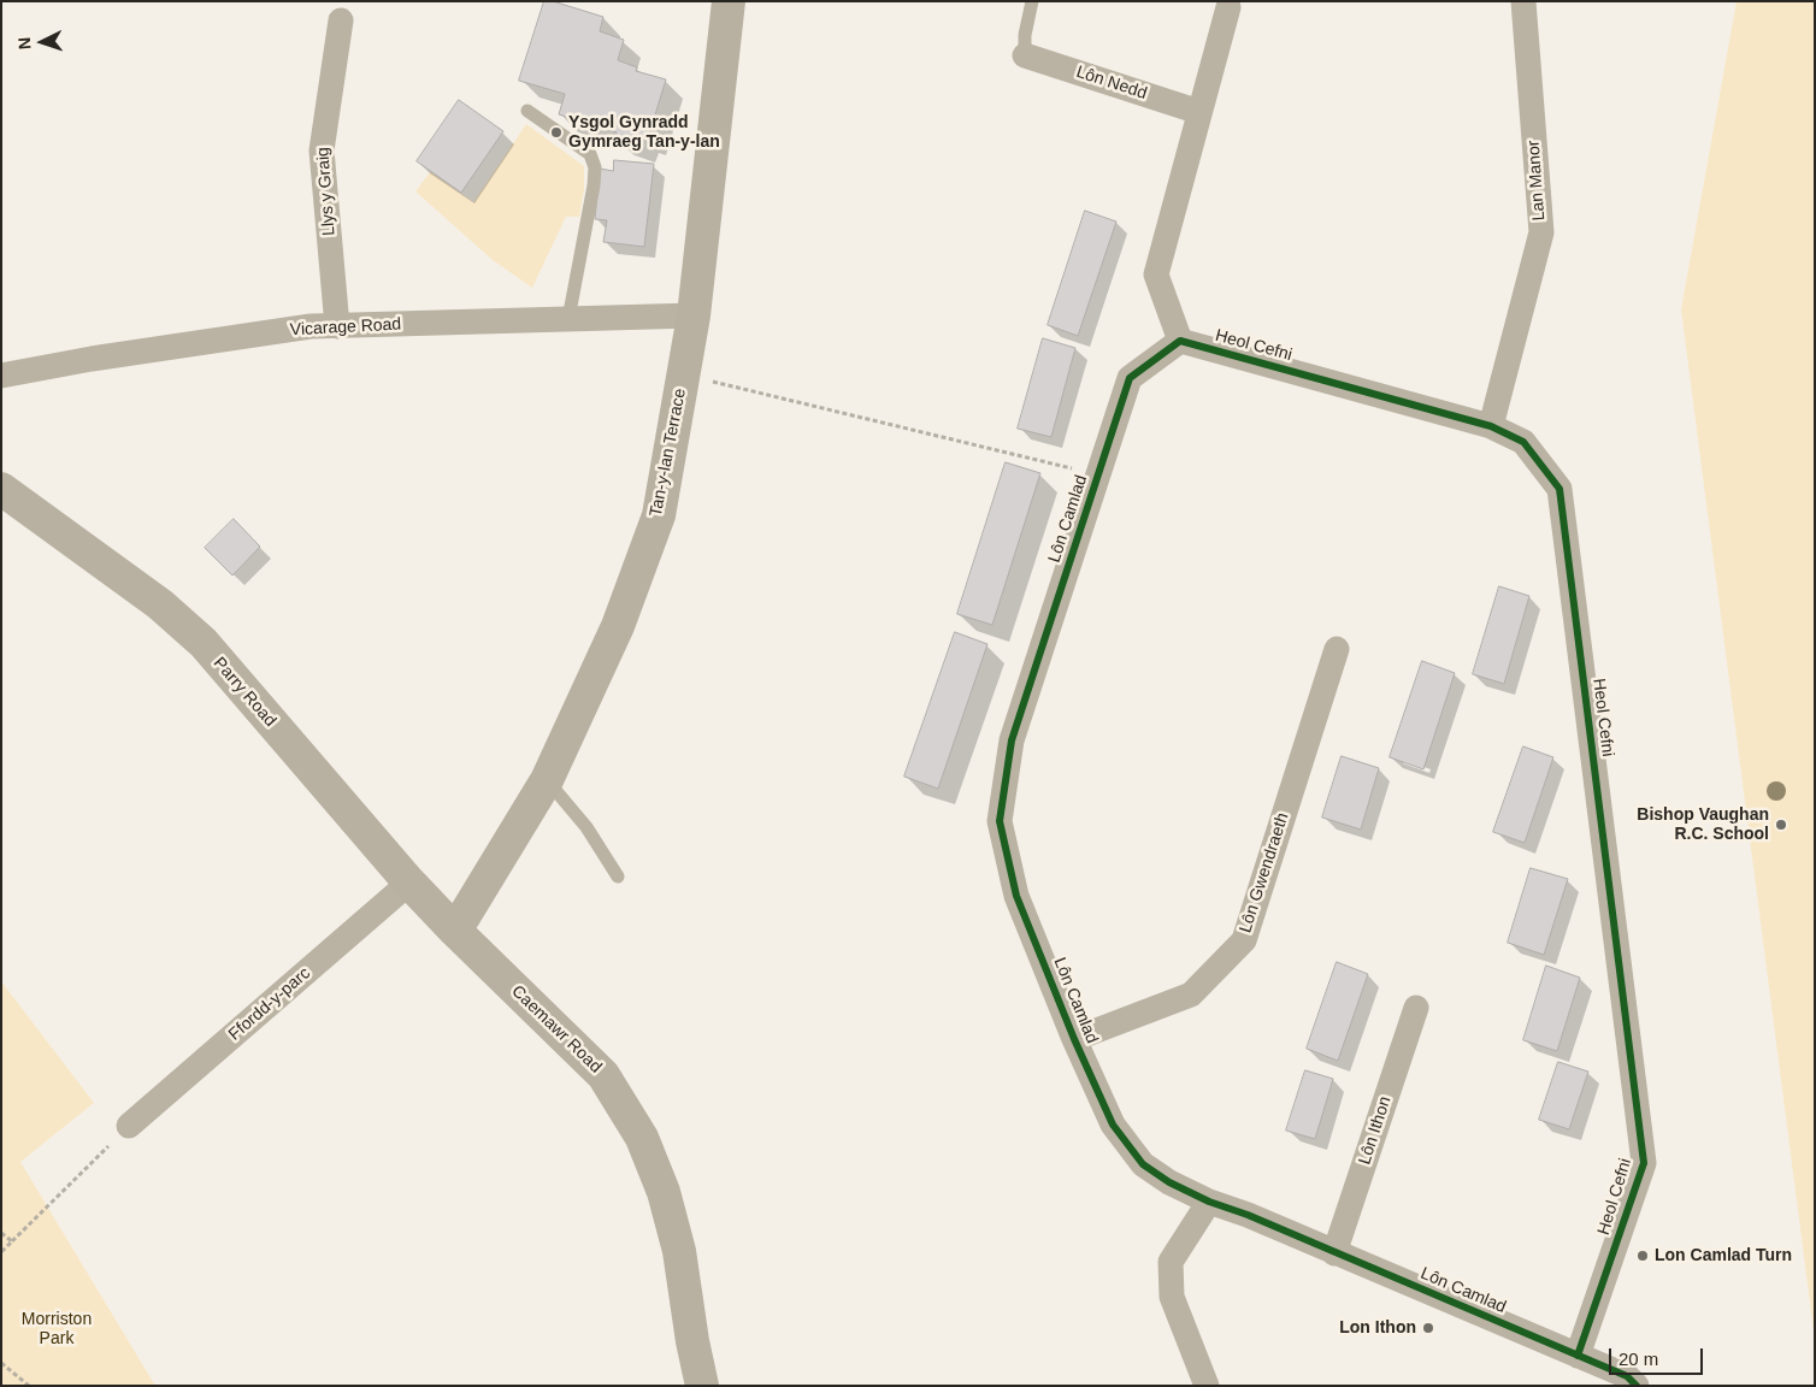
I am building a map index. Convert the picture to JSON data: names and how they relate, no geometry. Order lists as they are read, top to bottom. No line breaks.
{"streets":{"street":["Lôn Nedd","Lan Manor","Llys y Graig","Vicarage Road","Heol Cefni","Tan-y-lan Terrace","Lôn Camlad","Parry Road","Lôn Gwendraeth","Ffordd-y-parc","Caemawr Road","Lôn Ithon"]},"crossings":[["Lan Manor","Heol Cefni"],["Llys y Graig","Vicarage Road"],["Vicarage Road","Tan-y-lan Terrace"],["Heol Cefni","Lôn Camlad"],["Tan-y-lan Terrace","Parry Road"],["Tan-y-lan Terrace","Caemawr Road"],["Lôn Camlad","Lôn Gwendraeth"],["Lôn Camlad","Lôn Ithon"],["Parry Road","Ffordd-y-parc"],["Parry Road","Caemawr Road"]],"parks":["Morriston Park"],"places":["Ysgol Gynradd Gymraeg Tan-y-lan","Bishop Vaughan R.C. School","Lon Camlad Turn","Lon Ithon"],"scale_bar":"20 m","north":"left"}
